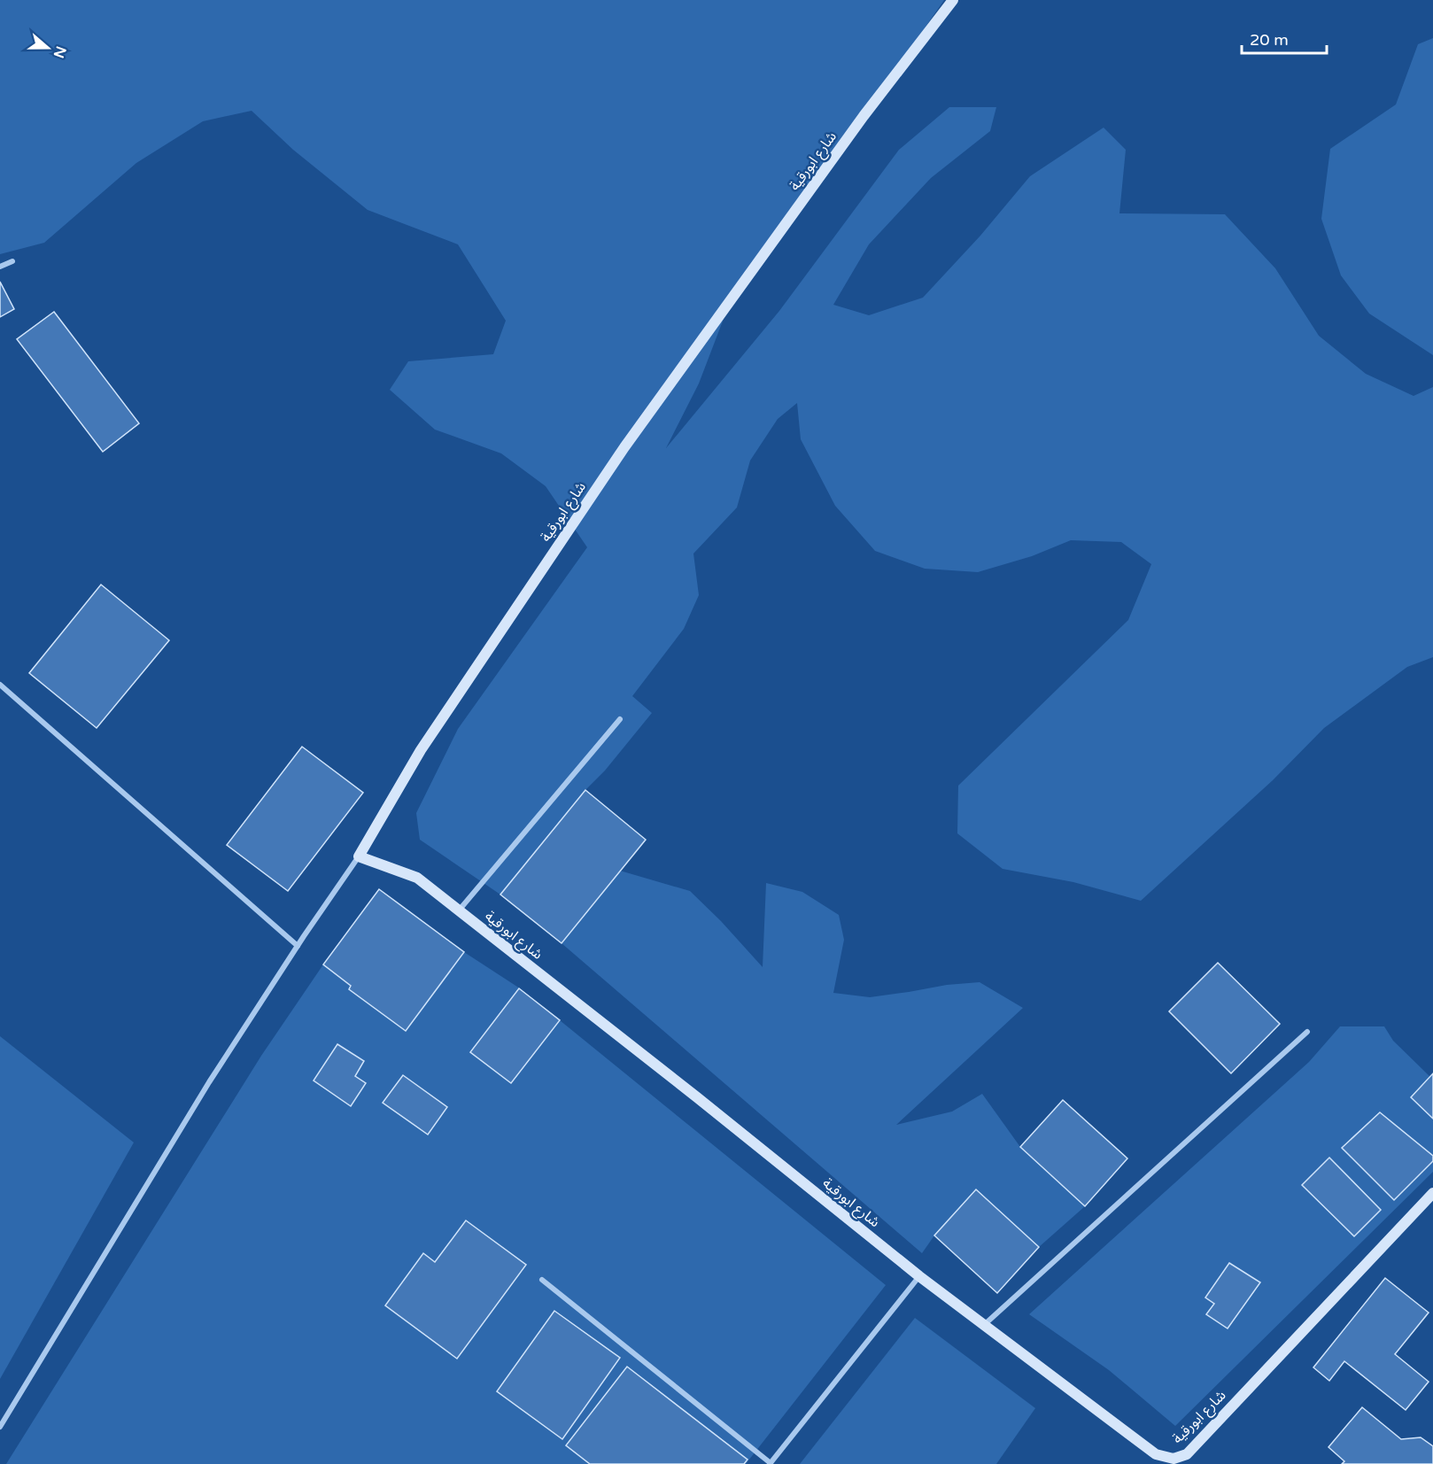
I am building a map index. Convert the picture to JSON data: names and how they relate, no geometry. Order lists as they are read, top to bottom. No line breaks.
{"streets":{"main road":["شارع ابورقية"]},"scale_bar":"20 m","north":"right"}
